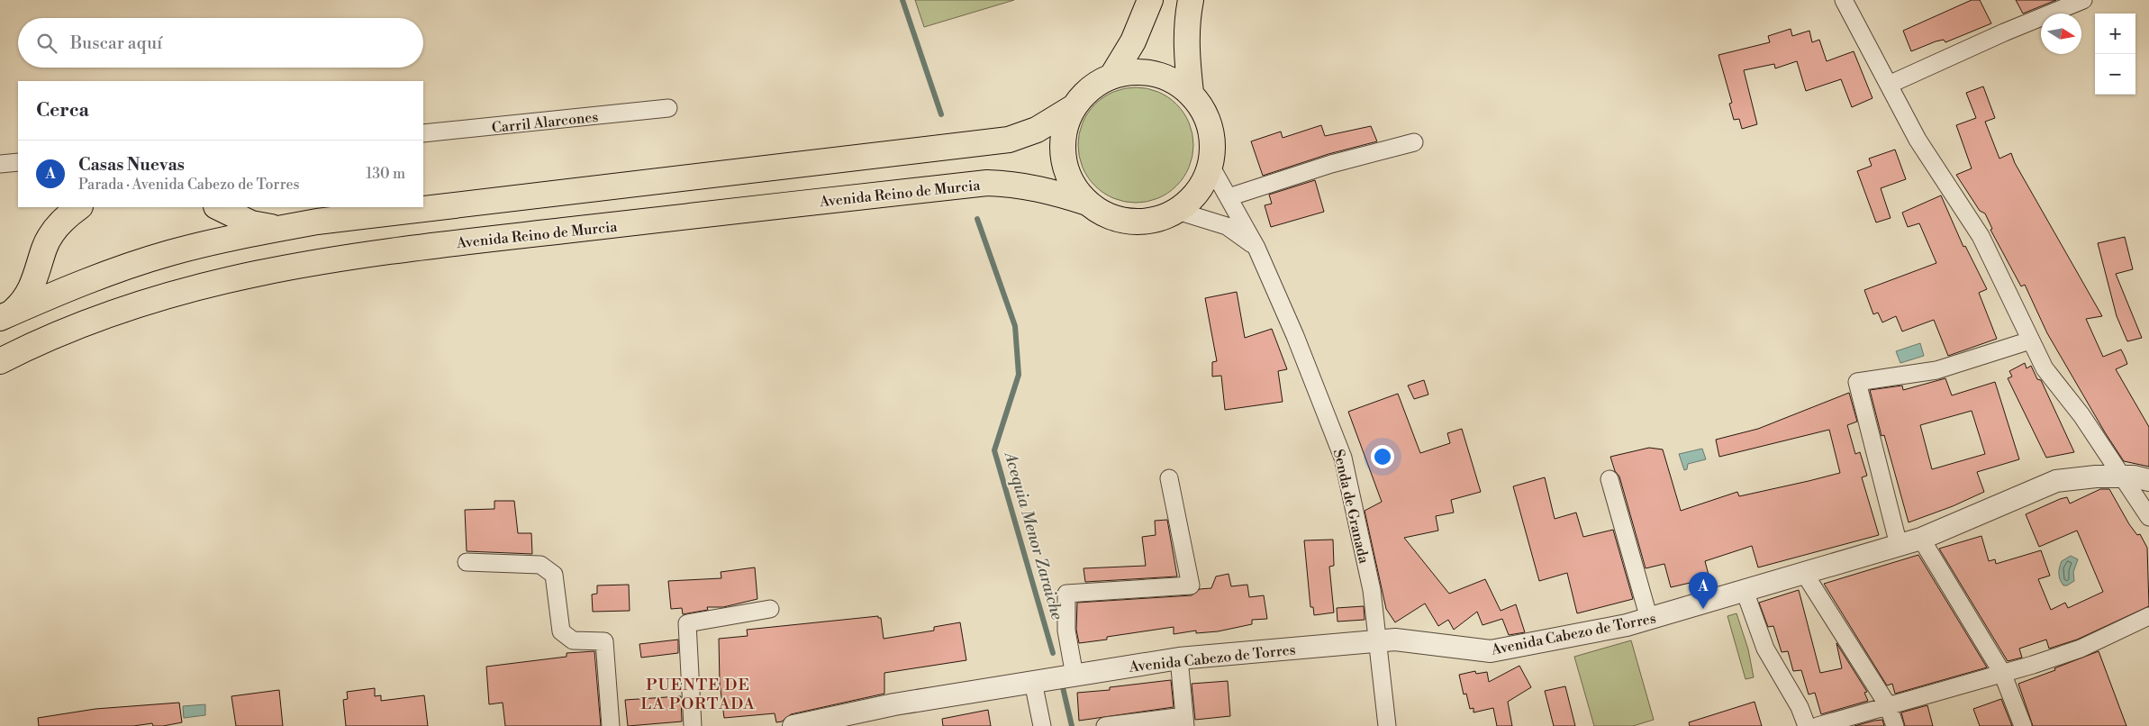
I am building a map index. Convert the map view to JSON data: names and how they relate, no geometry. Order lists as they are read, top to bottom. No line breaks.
{"streets":{"main road":["Avenida Reino de Murcia"],"street":["Carril Alarcones","Senda de Granada","Avenida Cabezo de Torres"]},"crossings":[["Avenida Reino de Murcia","Senda de Granada"],["Senda de Granada","Avenida Cabezo de Torres"]],"districts":["PUENTE DE LA PORTADA"],"water":["Acequia Menor Zaraiche"],"north":"right","page":{"map_buttons":["+","−"],"search":"Buscar aquí","heading":"Cerca","list":[{"mark":"A","name":"Casas Nuevas","note":"Parada · Avenida Cabezo de Torres","value":"130 m"}],"pins":"A"}}
